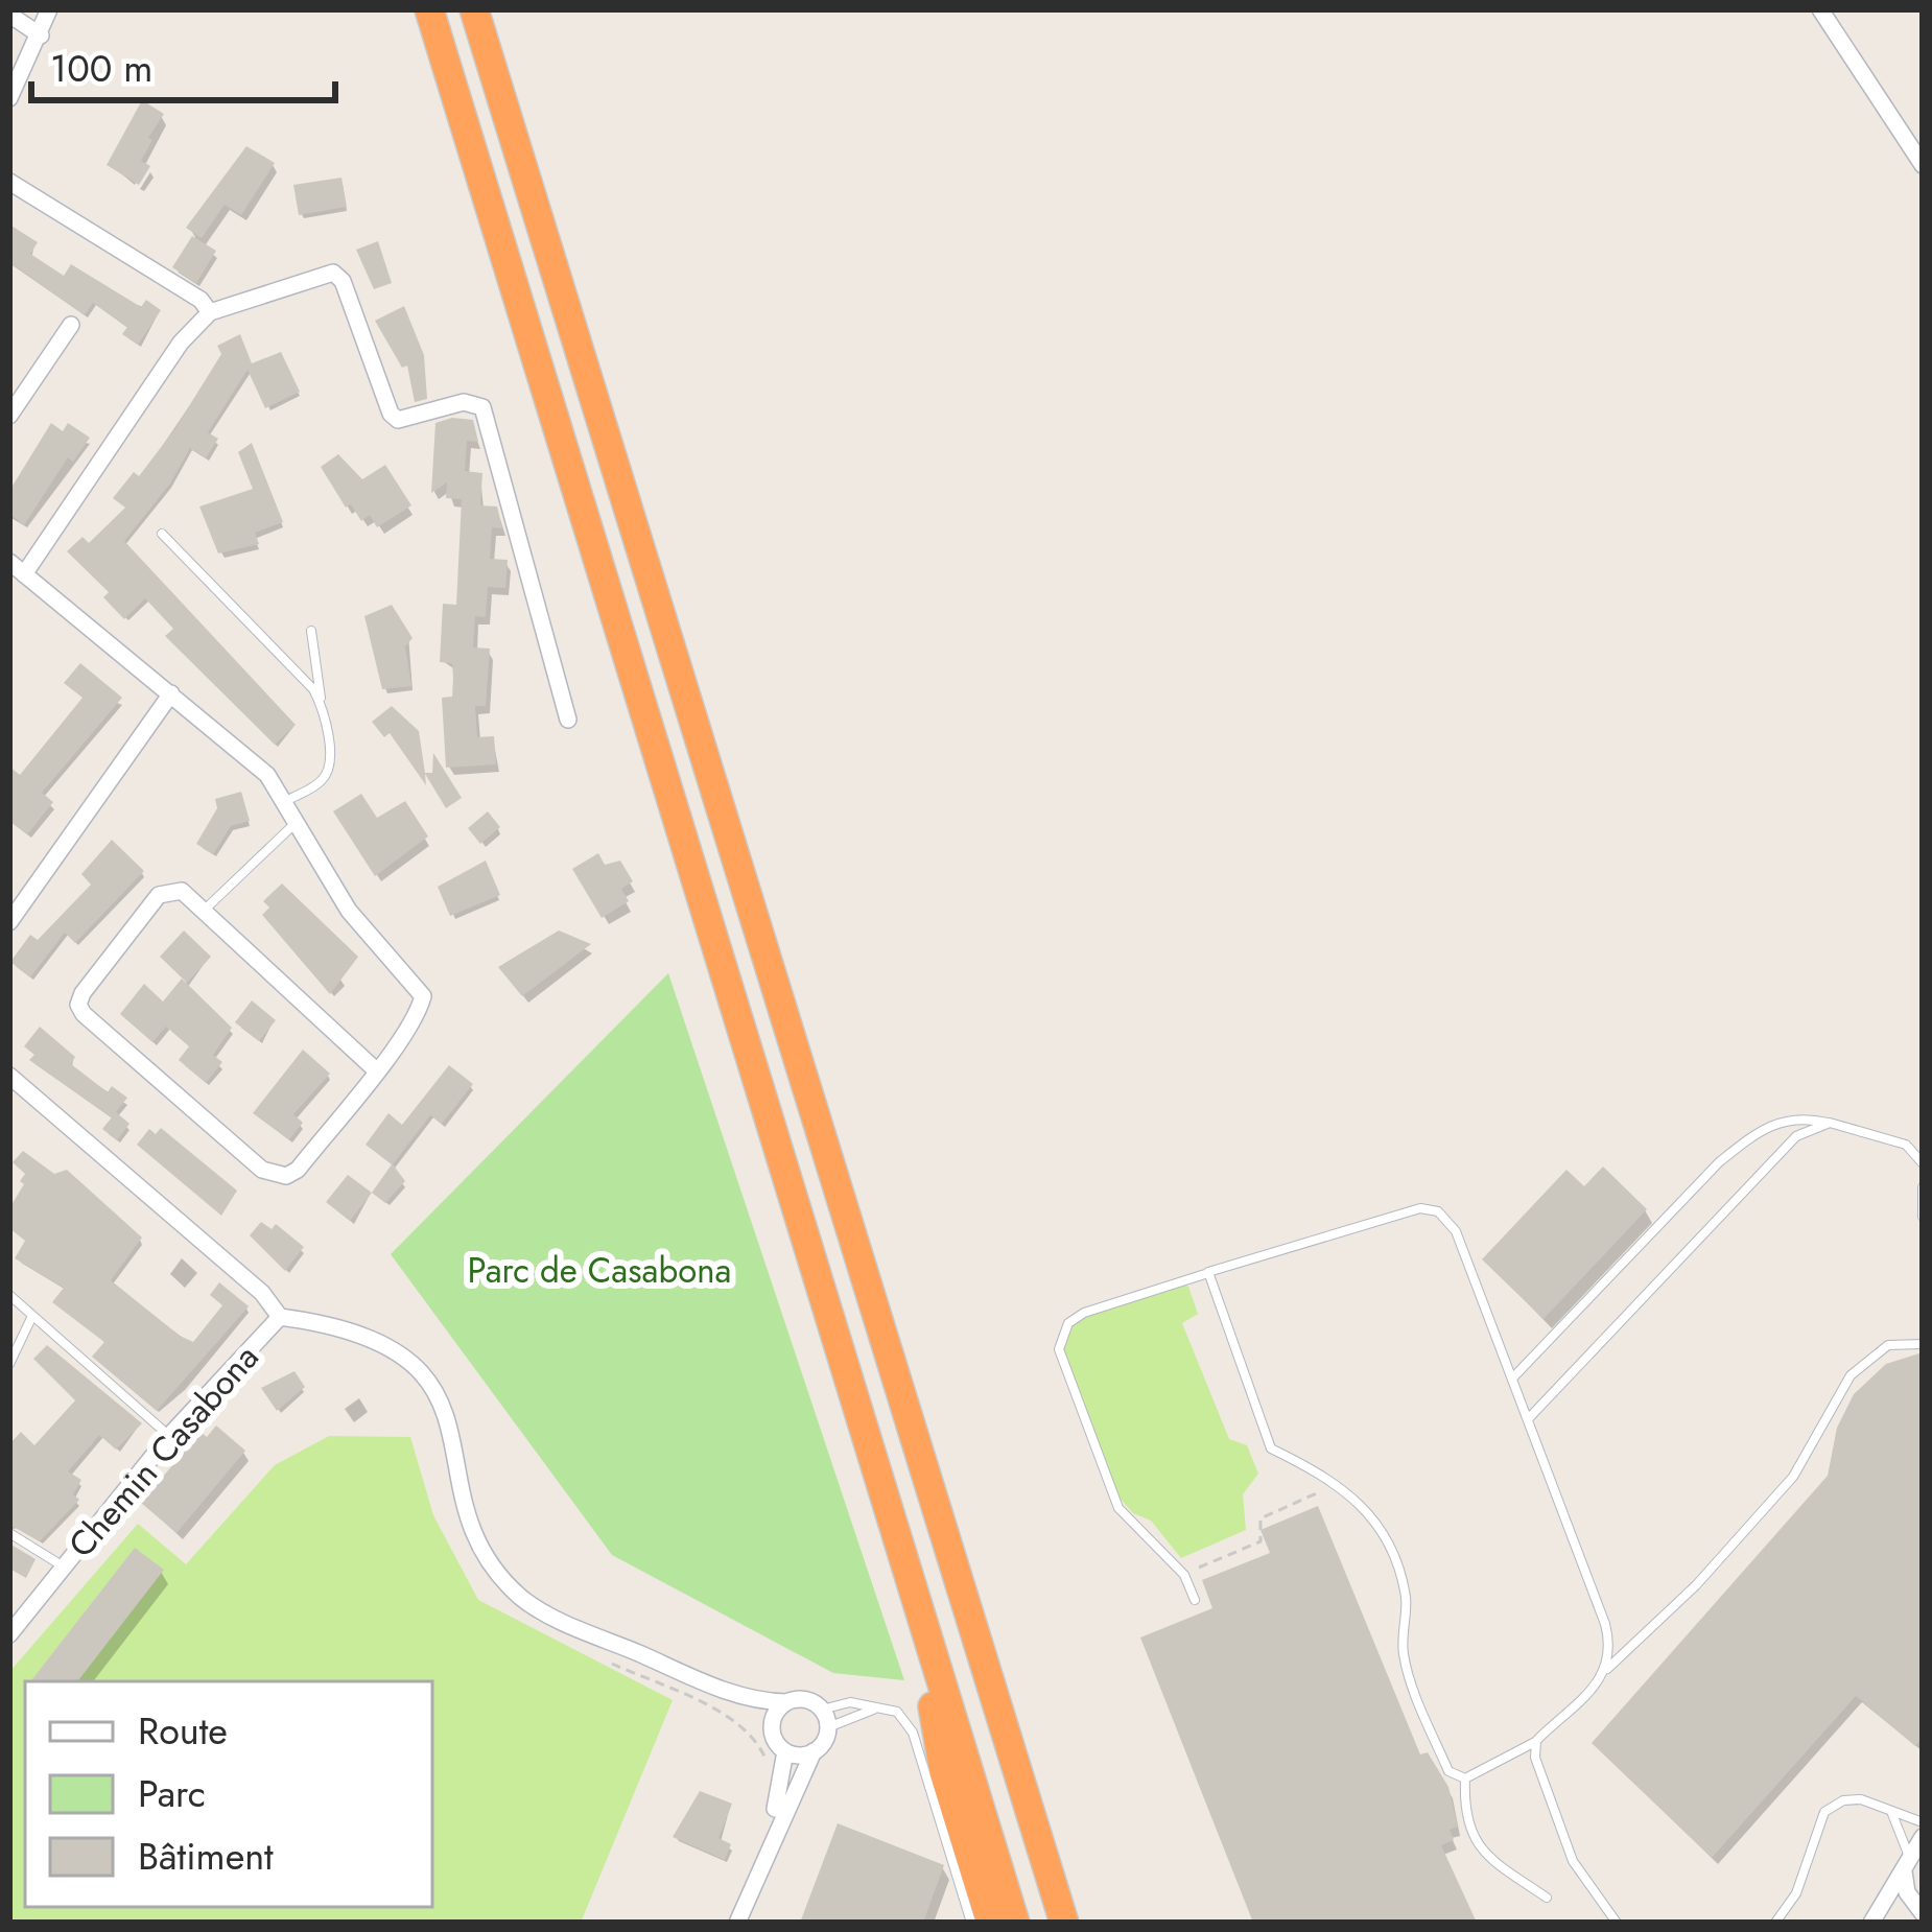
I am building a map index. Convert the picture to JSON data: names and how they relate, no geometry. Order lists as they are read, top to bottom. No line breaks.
{"streets":{"street":["Chemin Casabona"]},"parks":["Parc de Casabona"],"legend":["Route","Parc","Bâtiment"],"scale_bar":"100 m"}
